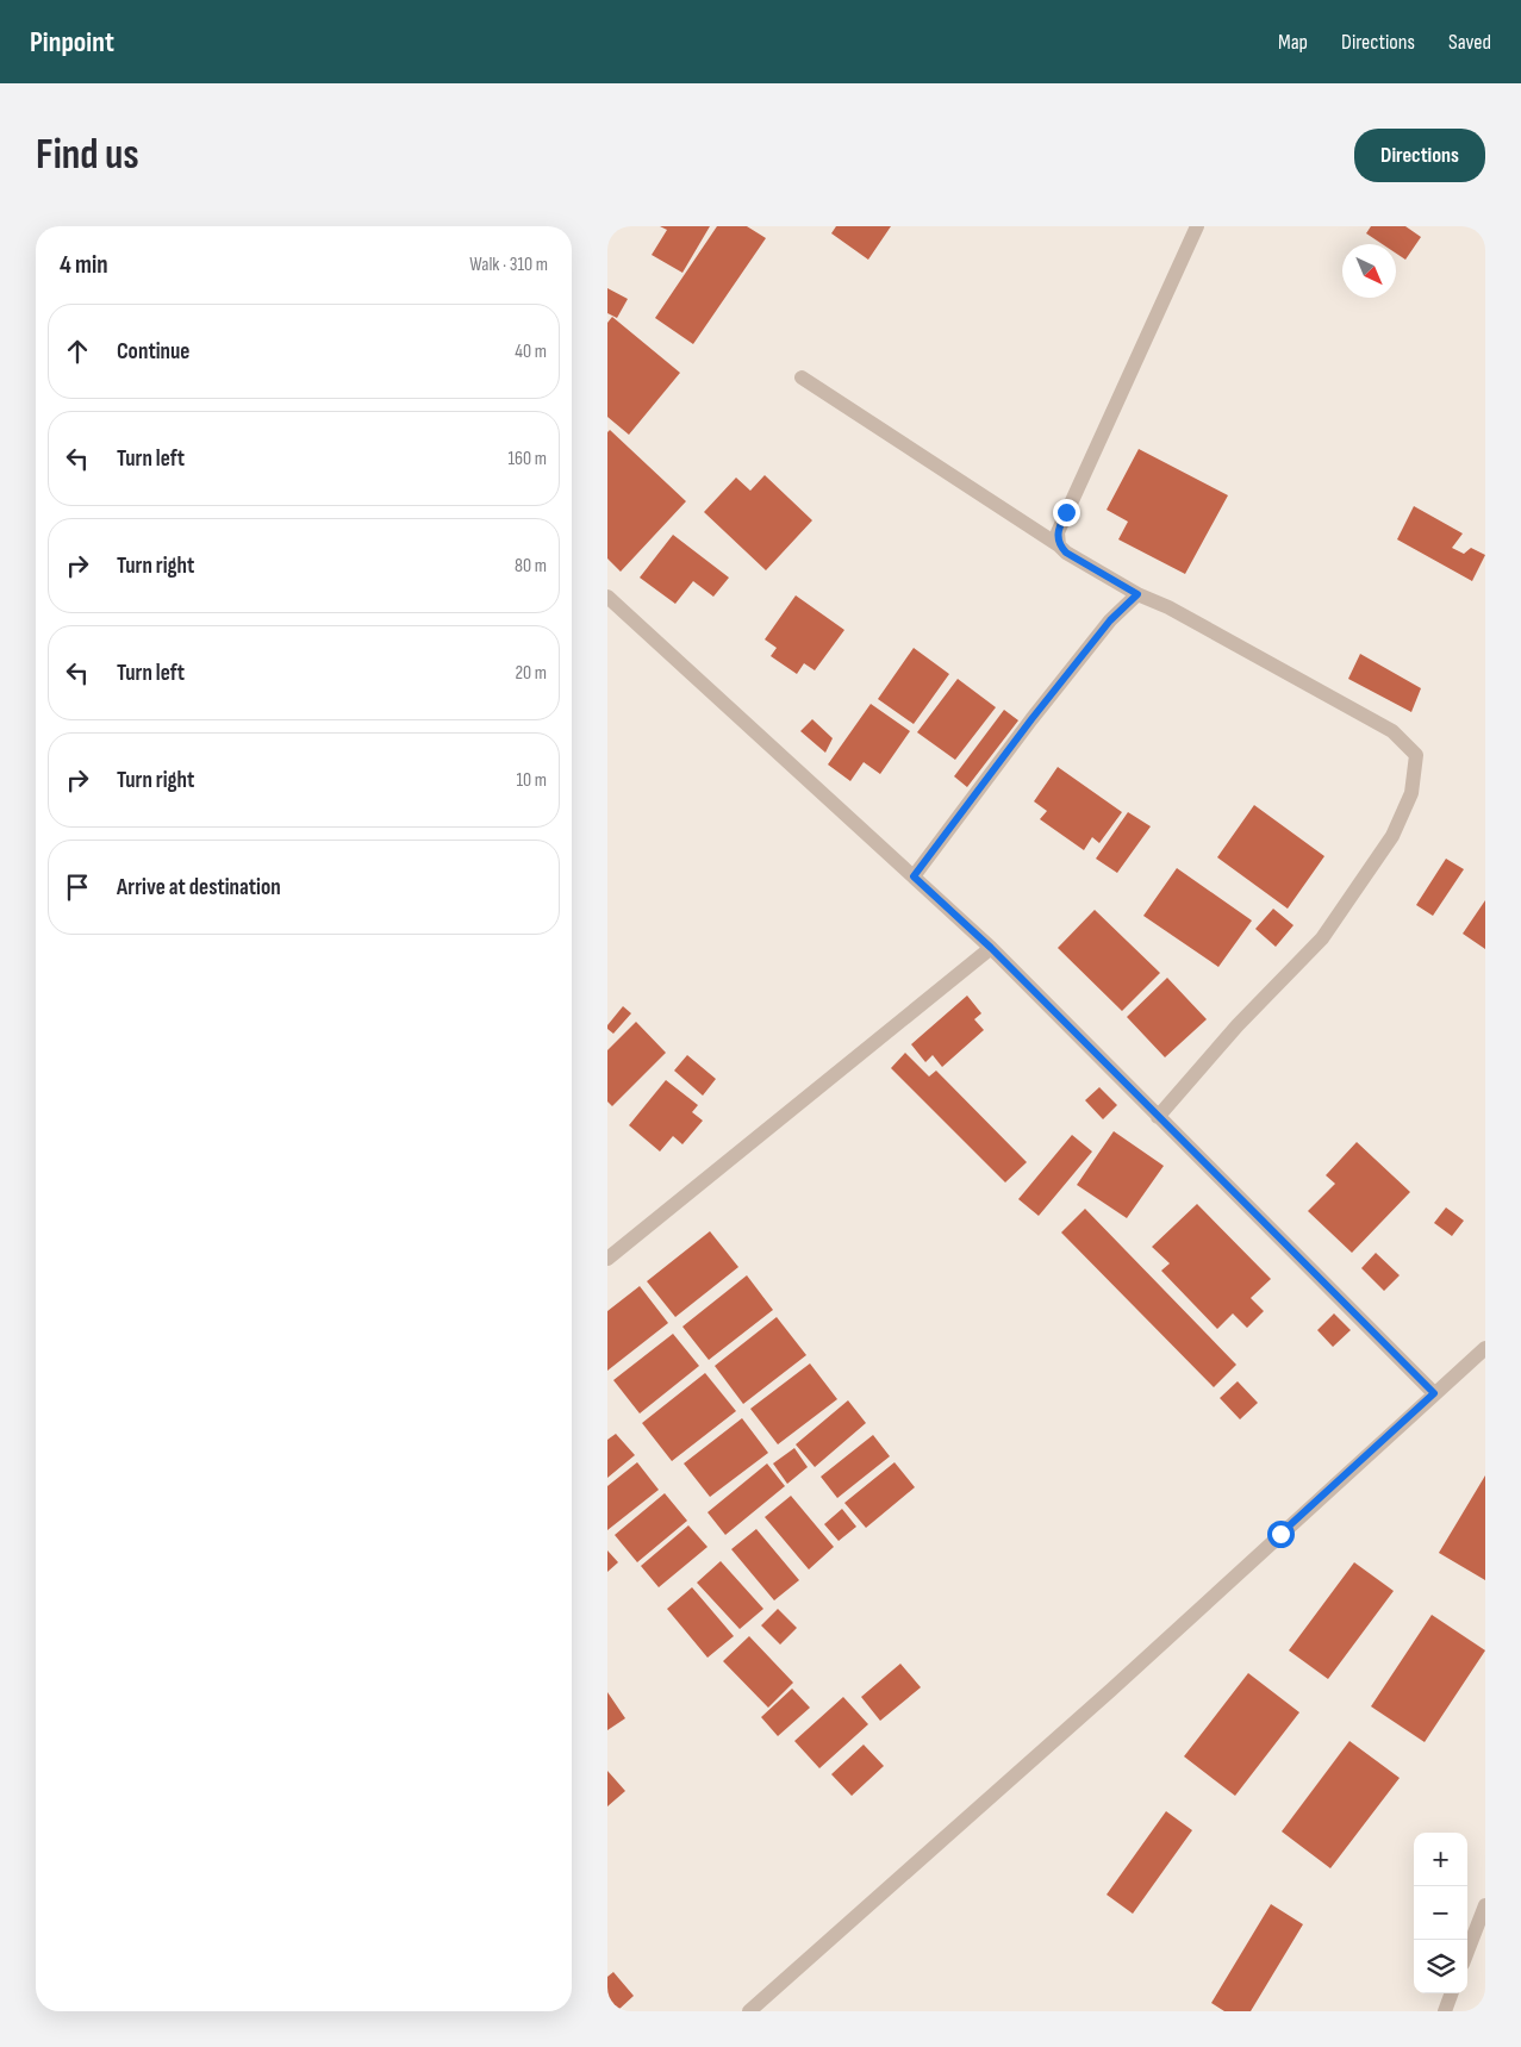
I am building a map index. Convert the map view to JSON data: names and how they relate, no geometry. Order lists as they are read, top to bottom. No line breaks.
{"north":"bottom right","page":{"header":"Pinpoint","nav":["Map","Directions","Saved"],"buttons":"Directions","title":"Find us","heading":["4 min","Walk · 310 m"],"list":[["Continue","40 m"],["Turn left","160 m"],["Turn right","80 m"],["Turn left","20 m"],["Turn right","10 m"],"Arrive at destination"],"map_buttons":["+","−"]}}
